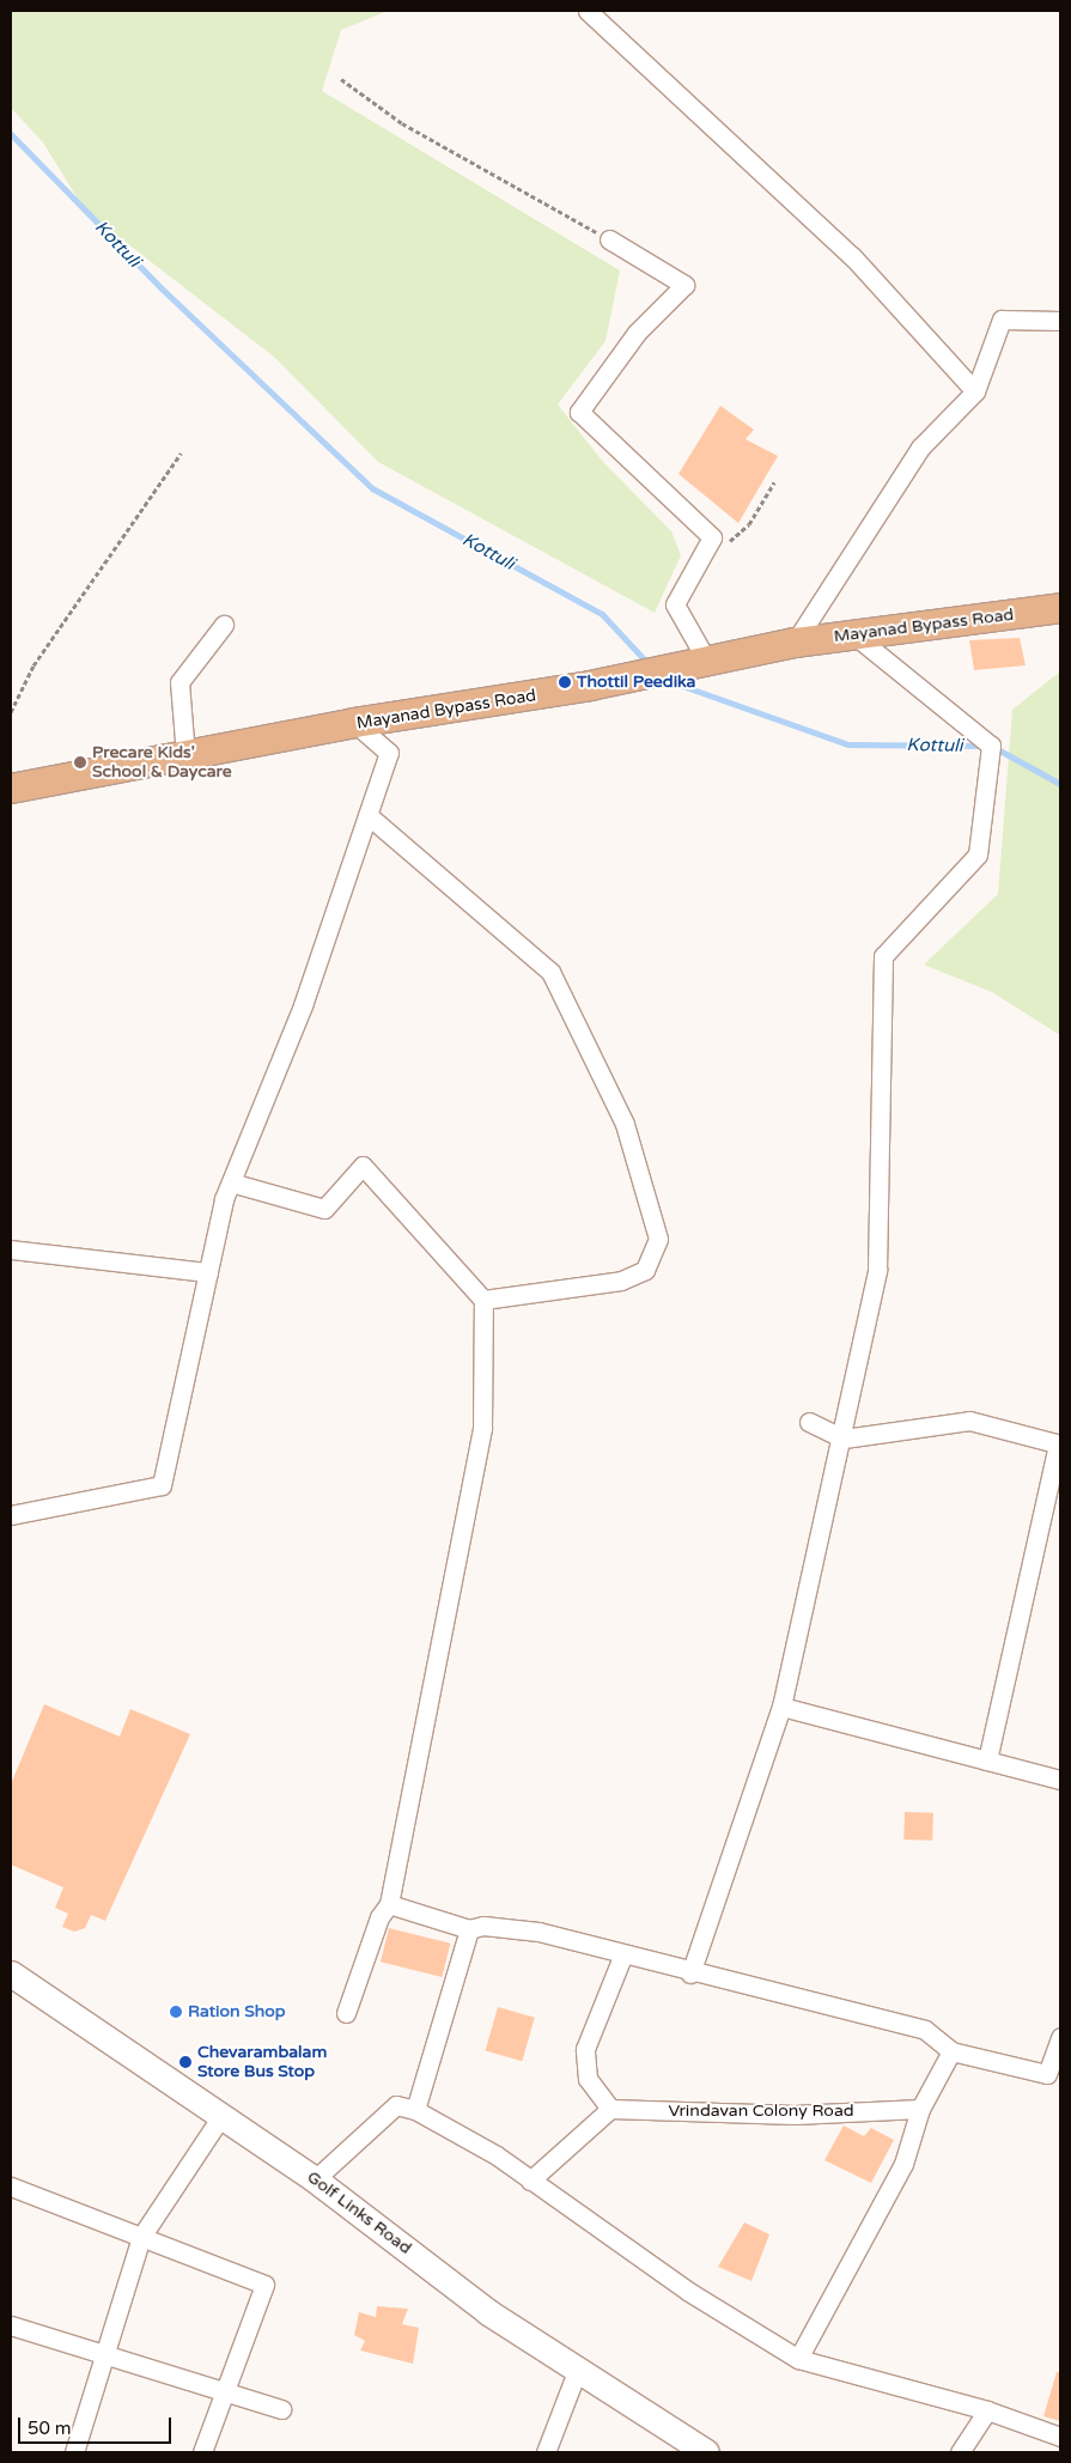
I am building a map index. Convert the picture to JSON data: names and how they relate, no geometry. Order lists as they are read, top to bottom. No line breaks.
{"streets":{"main road":["Mayanad Bypass Road","Golf Links Road"],"street":["Vrindavan Colony Road"]},"water":["Kottuli"],"places":["Thottil Peedika","Precare Kids' School & Daycare","Ration Shop","Chevarambalam Store Bus Stop"],"scale_bar":"50 m"}
